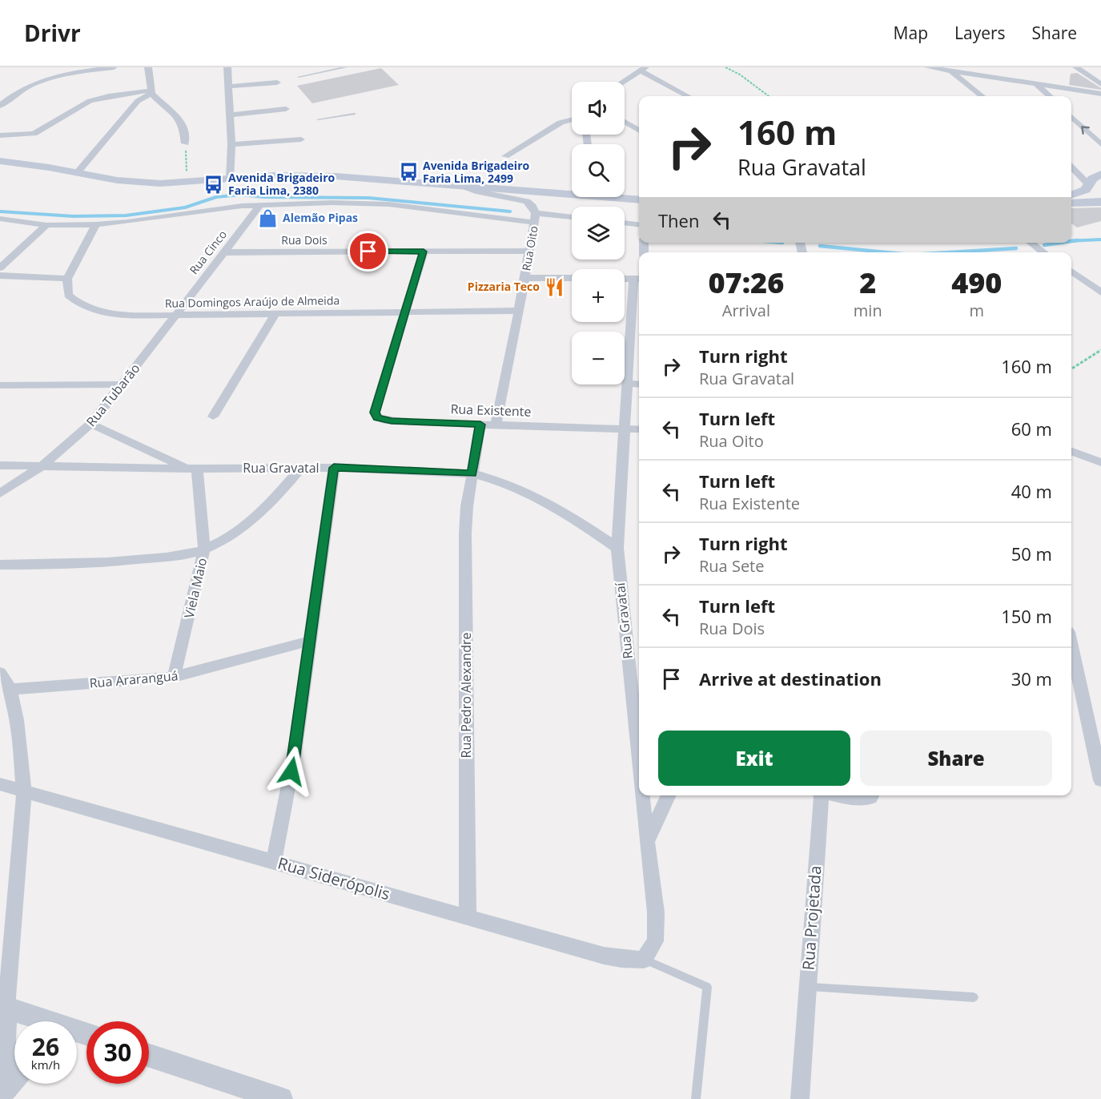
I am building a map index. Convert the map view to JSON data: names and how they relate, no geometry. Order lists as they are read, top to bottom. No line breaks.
{"streets":{"street":["Rua Dois","Rua Oito","Rua Cinco","Rua Domingos Araújo de Almeida","Rua Tubarão","Rua Existente","Rua Gravatal","Viela Maio","Rua Gravataí","Rua Araranguá","Rua Pedro Alexandre","Rua Siderópolis","Rua Projetada"]},"crossings":[["Rua Dois","Rua Oito"],["Rua Dois","Rua Cinco"],["Rua Oito","Rua Domingos Araújo de Almeida"],["Rua Oito","Rua Existente"],["Rua Cinco","Rua Domingos Araújo de Almeida"],["Rua Cinco","Rua Tubarão"],["Rua Domingos Araújo de Almeida","Rua Tubarão"],["Rua Domingos Araújo de Almeida","Rua Existente"],["Rua Tubarão","Rua Gravatal"],["Rua Existente","Rua Gravataí"],["Rua Gravatal","Viela Maio"],["Rua Gravatal","Rua Gravataí"],["Rua Gravatal","Rua Pedro Alexandre"],["Viela Maio","Rua Araranguá"],["Rua Gravataí","Rua Siderópolis"],["Rua Pedro Alexandre","Rua Siderópolis"]],"places":{"bus stop":["Avenida Brigadeiro Faria Lima, 2499","Avenida Brigadeiro Faria Lima, 2380"],"shop":["Alemão Pipas"],"restaurant":["Pizzaria Teco"]},"page":{"header":"Drivr","nav":["Map","Layers","Share"],"map_buttons":["+","−"],"turn":["160 m","Rua Gravatal"],"then":"Then","eta":["07:26","Arrival","2","min","490","m"],"list":[{"name":"Turn right","note":"Rua Gravatal","value":"160 m"},{"name":"Turn left","note":"Rua Oito","value":"60 m"},{"name":"Turn left","note":"Rua Existente","value":"40 m"},{"name":"Turn right","note":"Rua Sete","value":"50 m"},{"name":"Turn left","note":"Rua Dois","value":"150 m"},{"name":"Arrive at destination","value":"30 m"}],"buttons":["Exit","Share"],"speed":"26 km/h","limit":"30"}}
